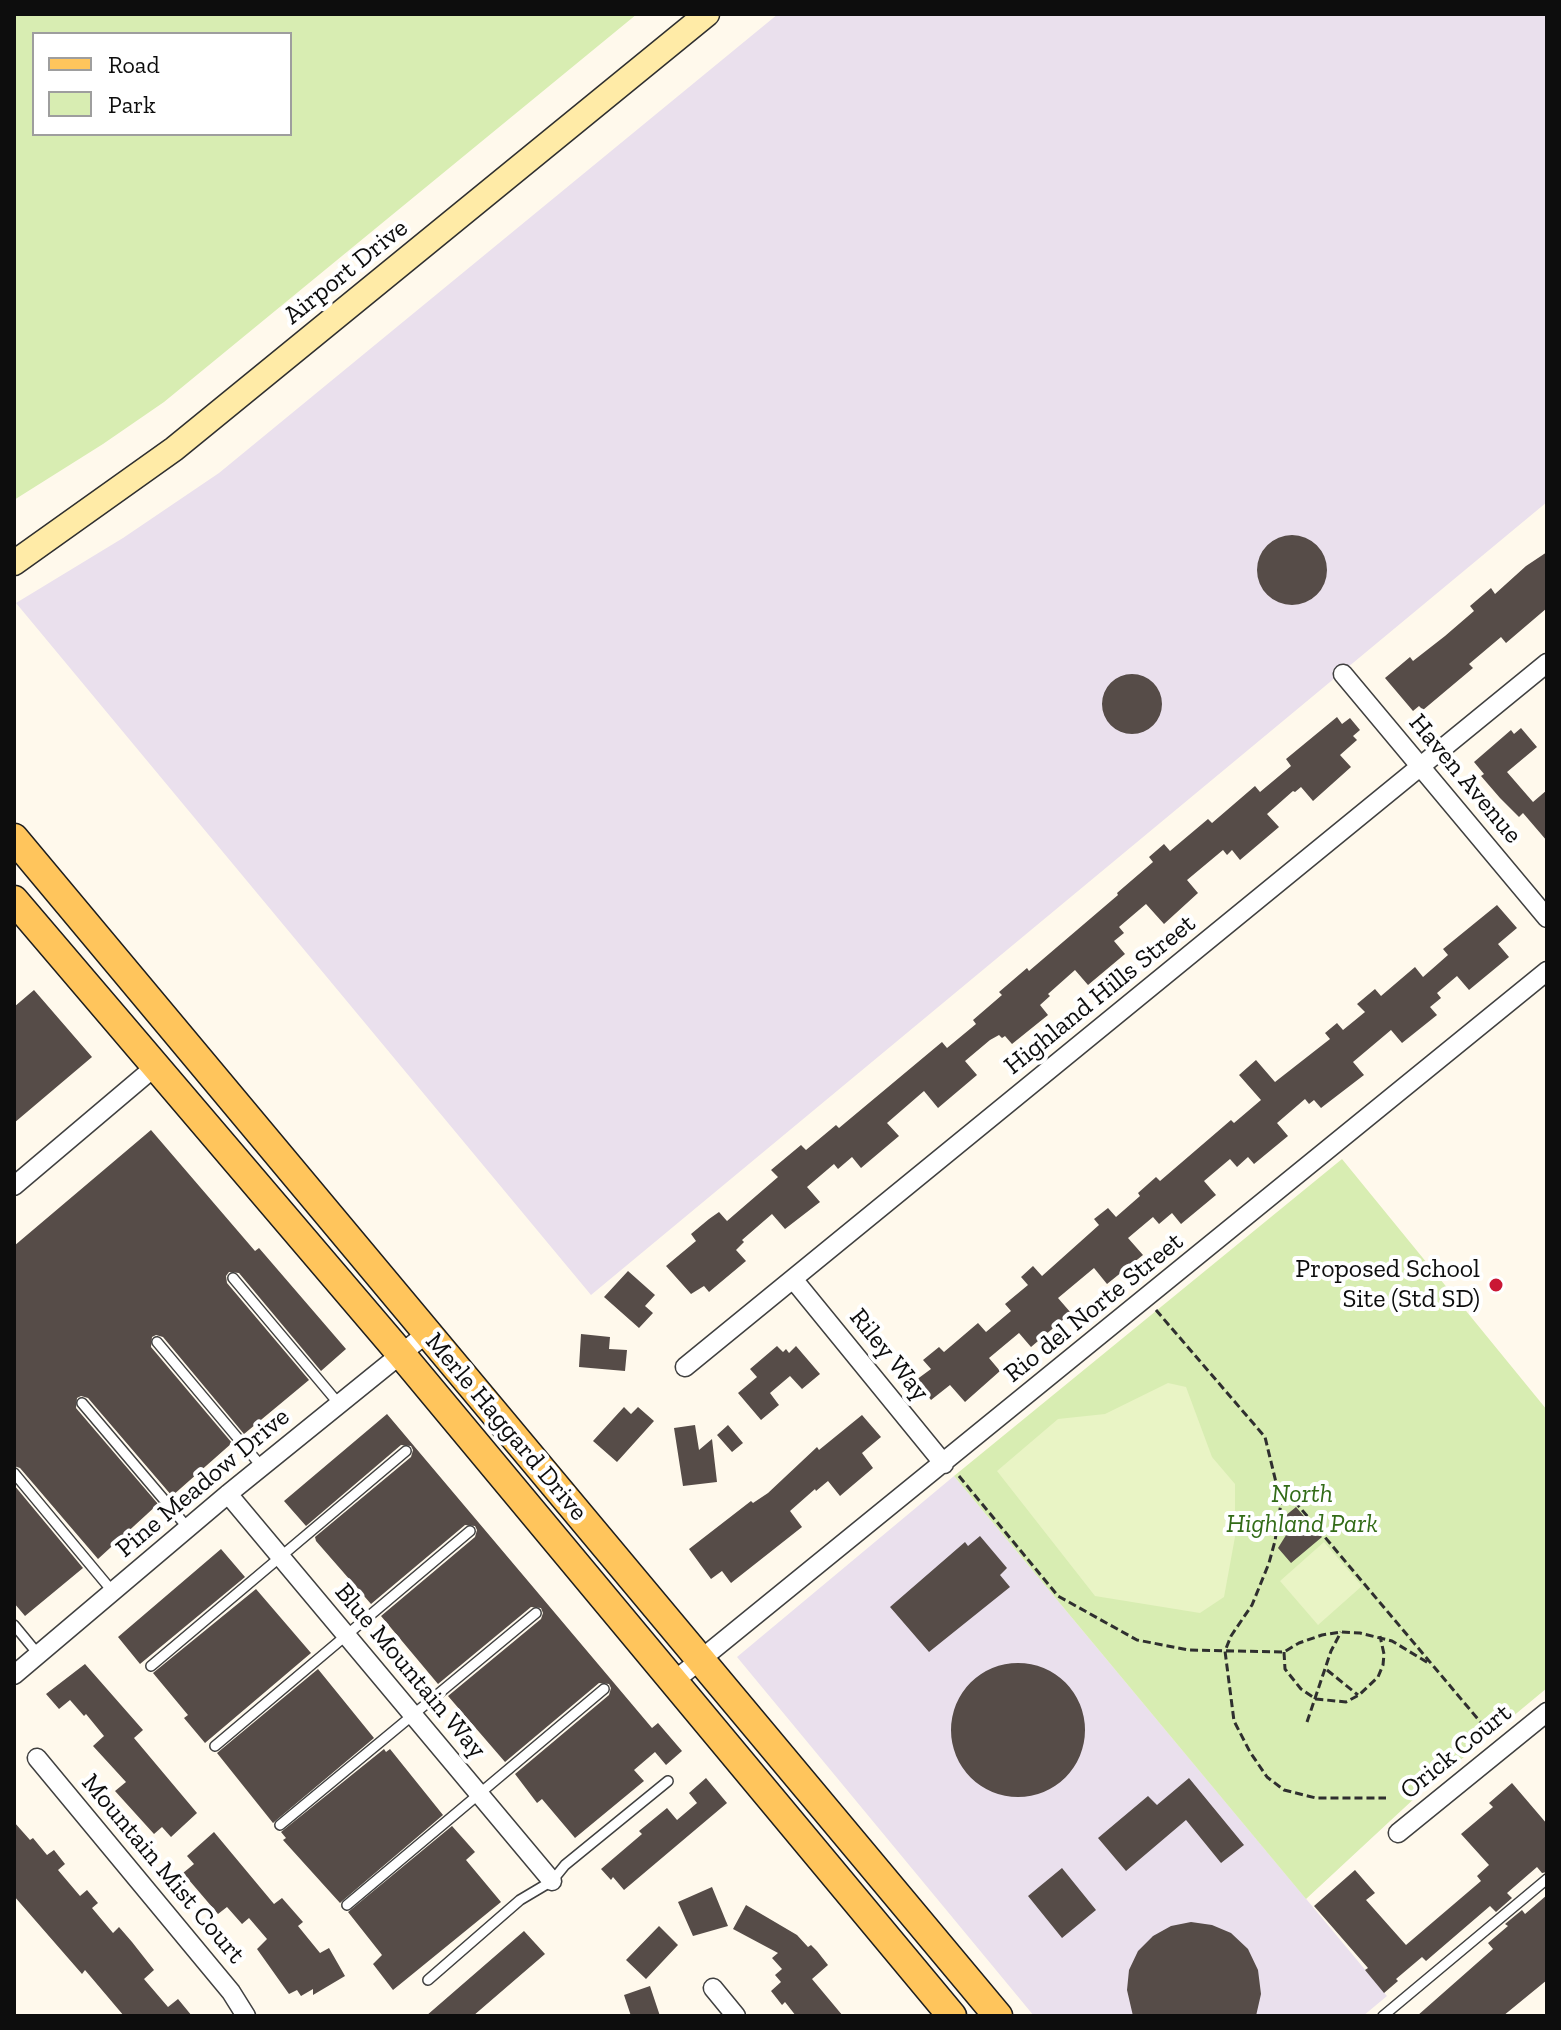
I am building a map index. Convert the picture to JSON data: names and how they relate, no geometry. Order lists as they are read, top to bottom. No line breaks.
{"streets":{"main road":["Airport Drive","Merle Haggard Drive"],"street":["Haven Avenue","Highland Hills Street","Rio del Norte Street","Riley Way","Pine Meadow Drive","Blue Mountain Way","Orick Court","Mountain Mist Court"]},"crossings":[["Haven Avenue","Highland Hills Street"],["Highland Hills Street","Riley Way"],["Rio del Norte Street","Riley Way"],["Rio del Norte Street","Merle Haggard Drive"],["Merle Haggard Drive","Pine Meadow Drive"],["Pine Meadow Drive","Blue Mountain Way"]],"parks":["North Highland Park"],"places":["Proposed School Site (Std SD)"],"legend":["Road","Park"]}
